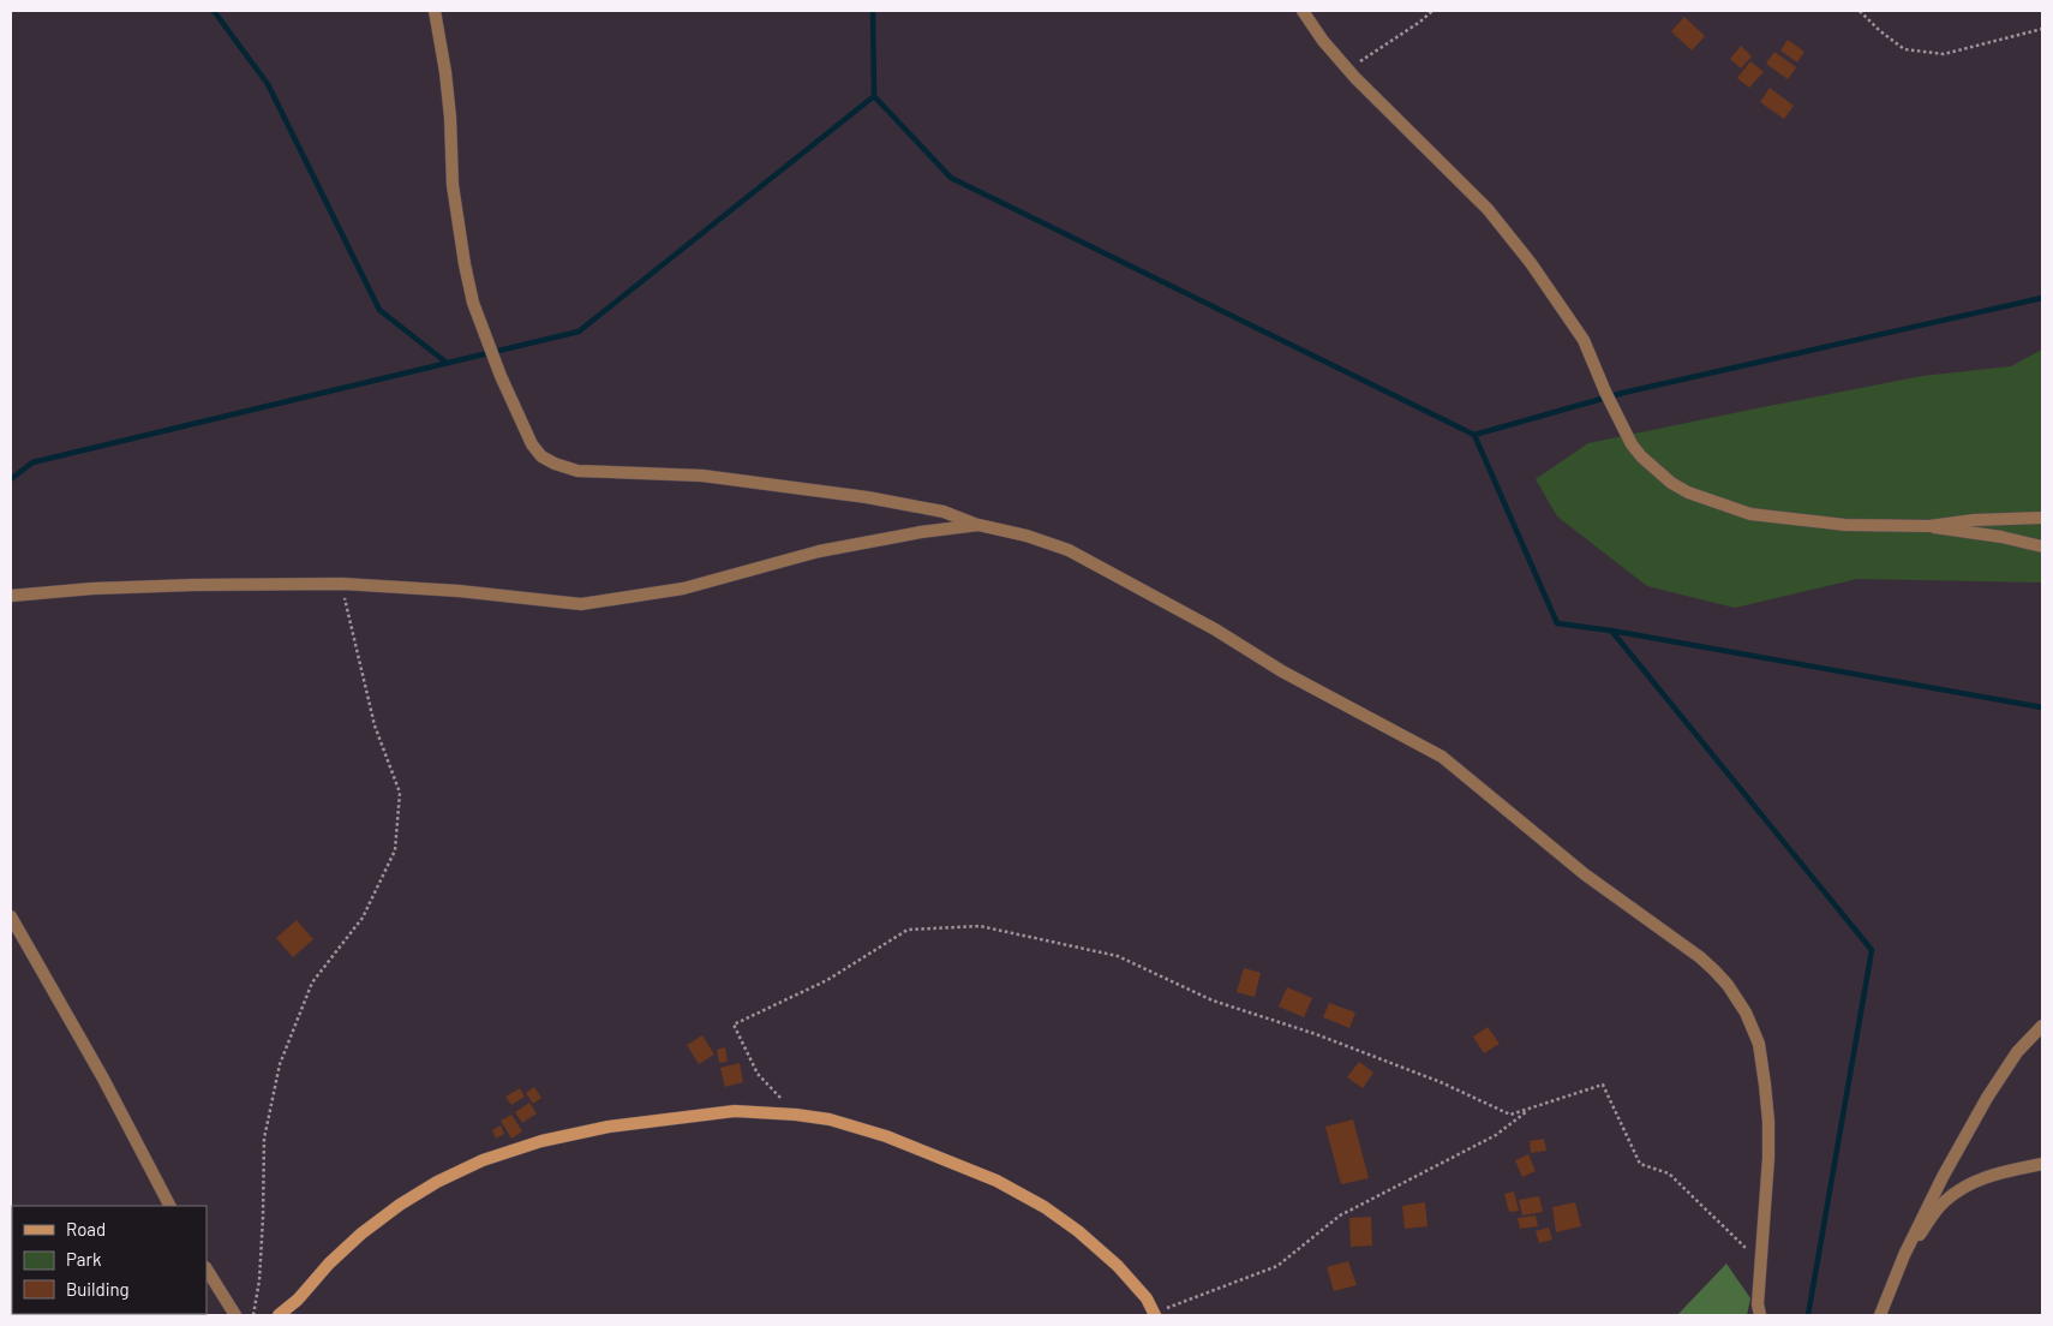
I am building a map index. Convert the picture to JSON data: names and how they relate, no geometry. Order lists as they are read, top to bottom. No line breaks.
{"legend":["Road","Park","Building"]}
